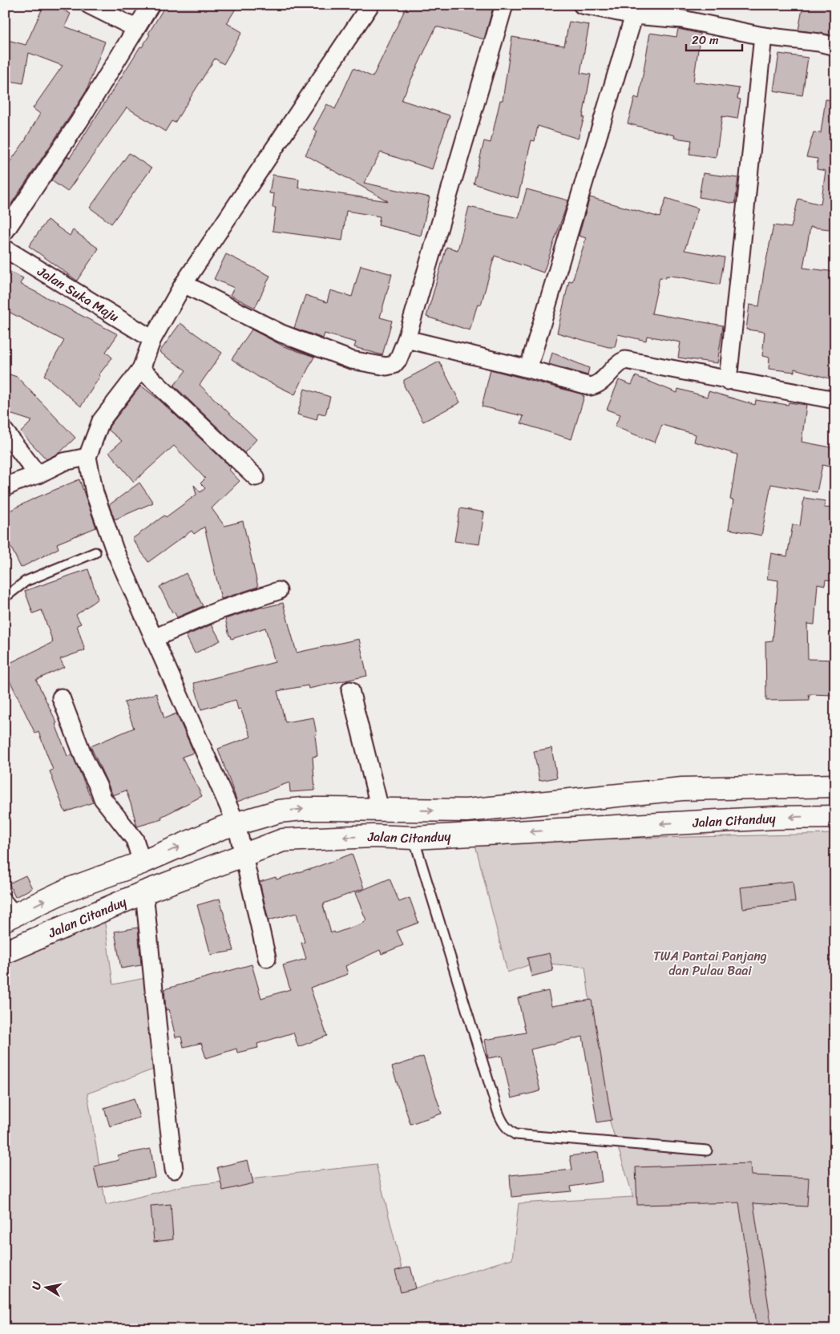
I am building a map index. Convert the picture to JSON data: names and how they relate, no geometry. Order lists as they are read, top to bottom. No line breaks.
{"streets":{"main road":["Jalan Citanduy"],"street":["Jalan Suka Maju"]},"parks":["TWA Pantai Panjang dan Pulau Baai"],"scale_bar":"20 m","north":"left"}
